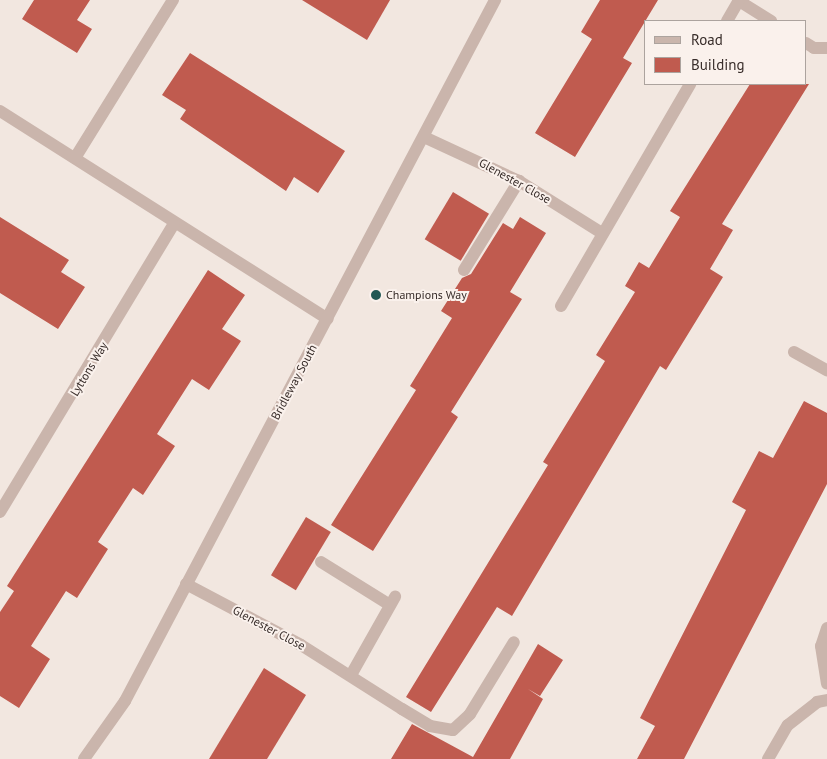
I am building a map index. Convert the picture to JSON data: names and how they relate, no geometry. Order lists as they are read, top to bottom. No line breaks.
{"streets":{"street":["Glenester Close","Lyttons Way","Bridleway South"]},"crossings":[["Glenester Close","Bridleway South"]],"places":["Champions Way"],"legend":["Road","Building"]}
